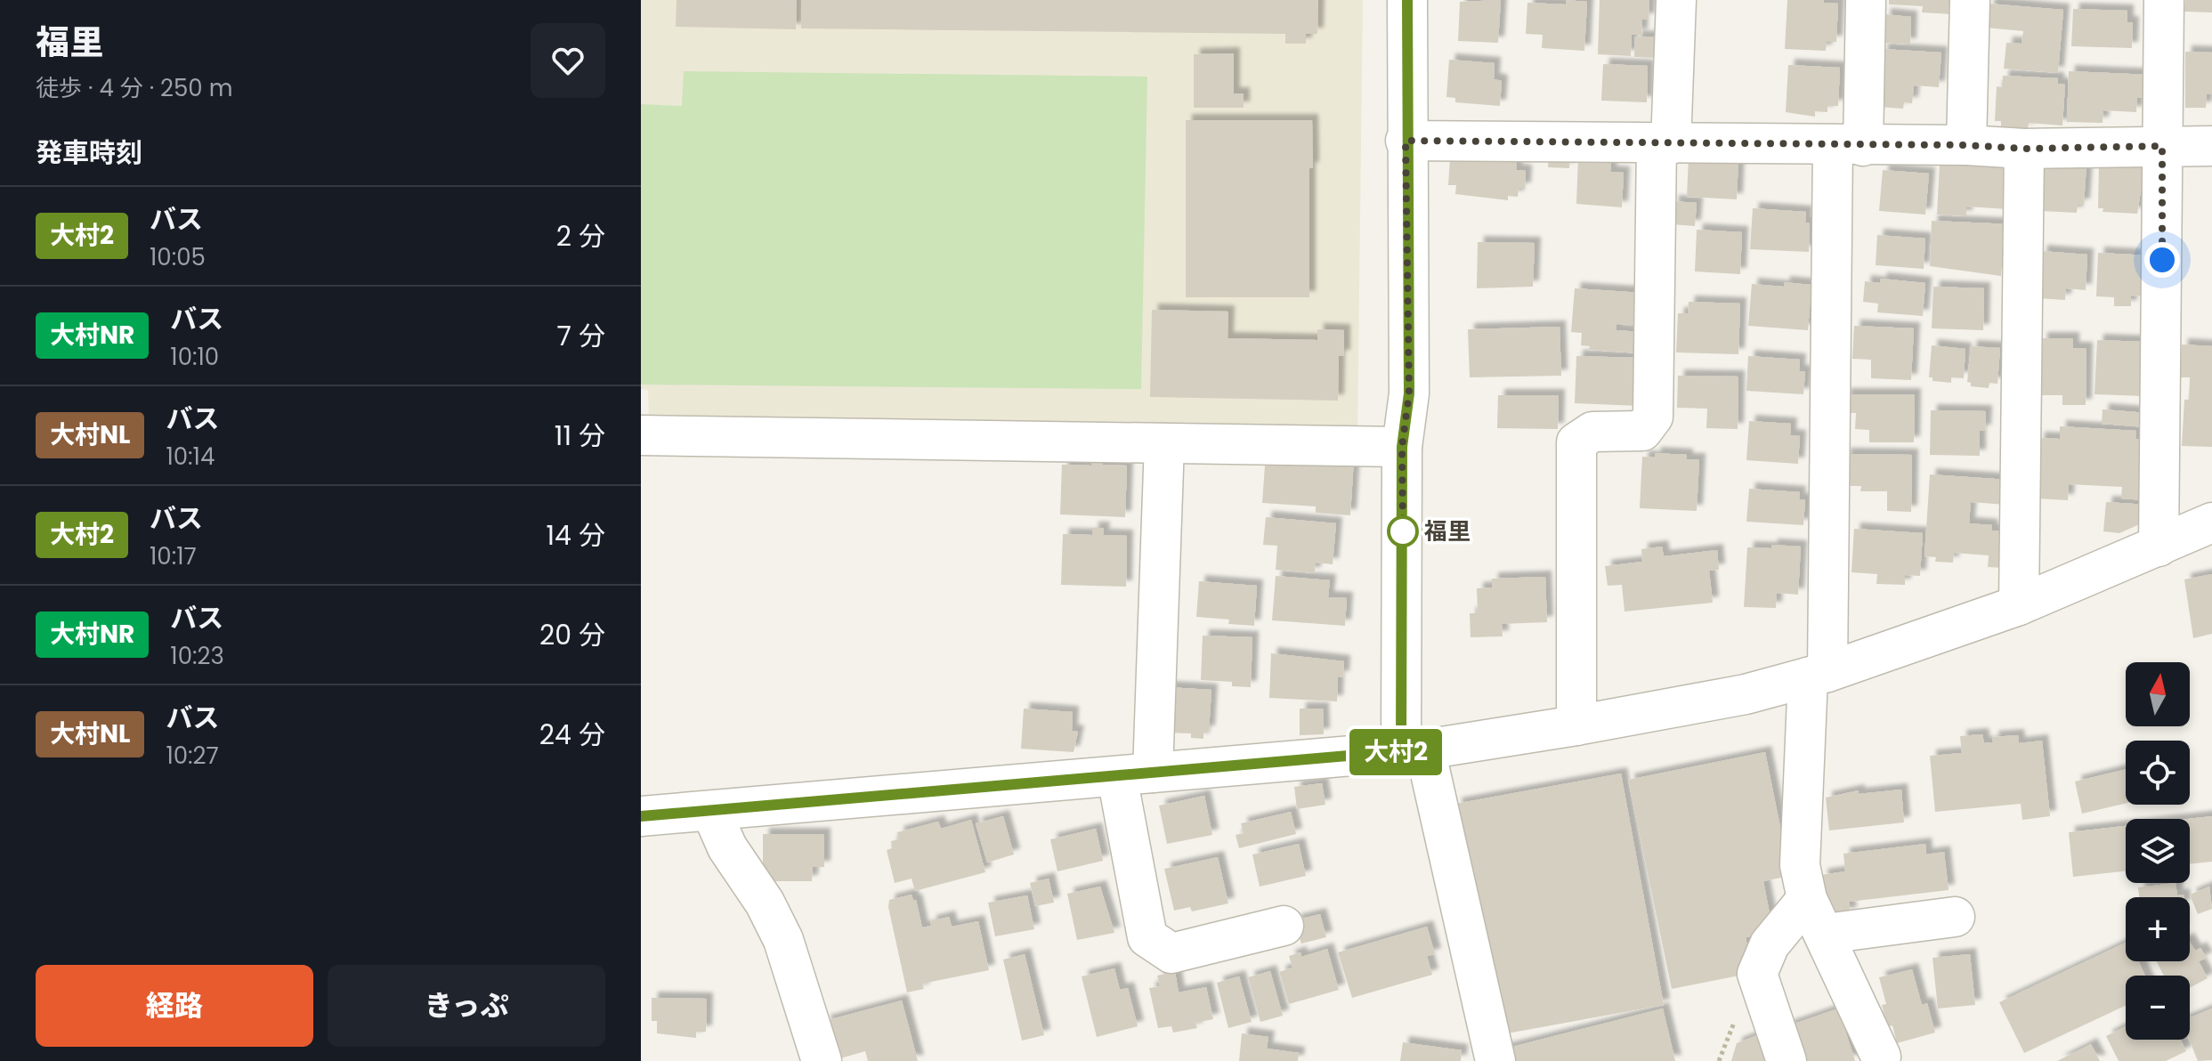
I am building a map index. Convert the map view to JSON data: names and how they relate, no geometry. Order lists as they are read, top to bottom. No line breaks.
{"places":["福里"],"lines":["bus line 大村2"],"north":"top","page":{"heading":[["福里","徒歩 · 4 分 · 250 m"],"発車時刻"],"on_map":"大村2","list":[{"mark":"大村2","name":"バス","note":"10:05","value":"2 分"},{"mark":"大村NR","name":"バス","note":"10:10","value":"7 分"},{"mark":"大村NL","name":"バス","note":"10:14","value":"11 分"},{"mark":"大村2","name":"バス","note":"10:17","value":"14 分"},{"mark":"大村NR","name":"バス","note":"10:23","value":"20 分"},{"mark":"大村NL","name":"バス","note":"10:27","value":"24 分"}],"map_buttons":["+","−"],"buttons":["経路","きっぷ"]}}
